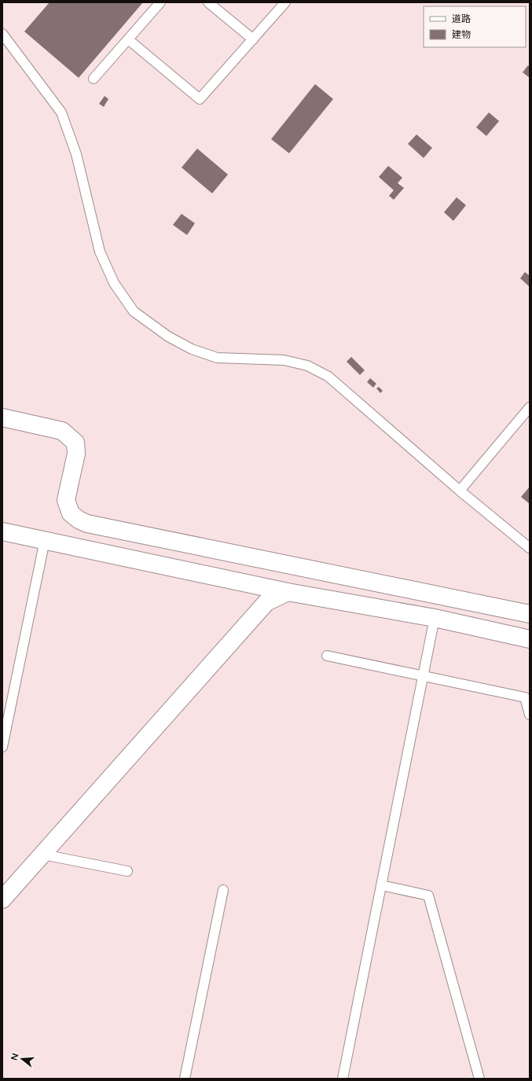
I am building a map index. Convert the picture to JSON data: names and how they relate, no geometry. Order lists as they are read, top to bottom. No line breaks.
{"legend":["道路","建物"],"north":"left"}
